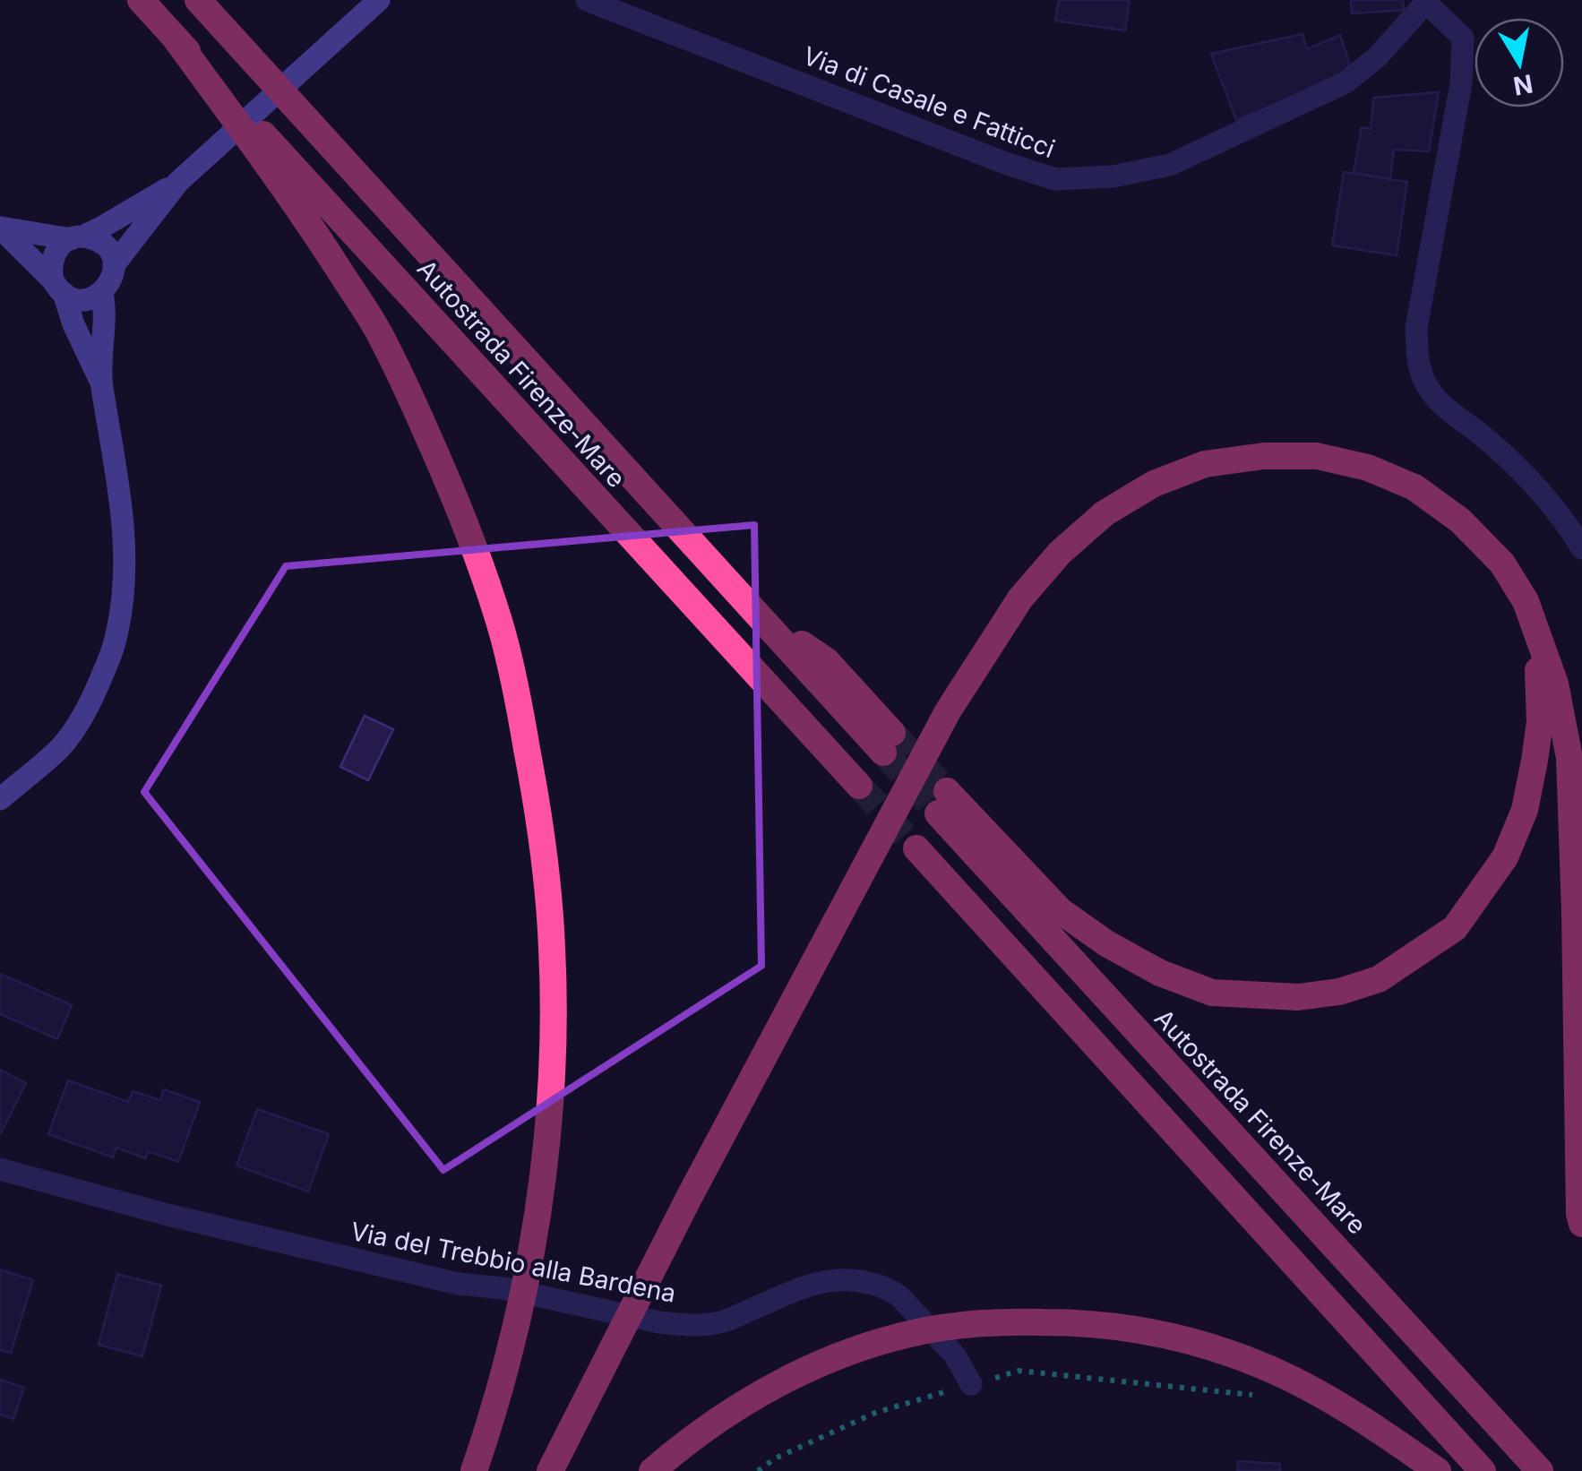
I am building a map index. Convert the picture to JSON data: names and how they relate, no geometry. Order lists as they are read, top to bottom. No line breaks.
{"streets":{"highway":["Autostrada Firenze-Mare"],"street":["Via di Casale e Fatticci","Via del Trebbio alla Bardena"]},"north":"bottom"}
